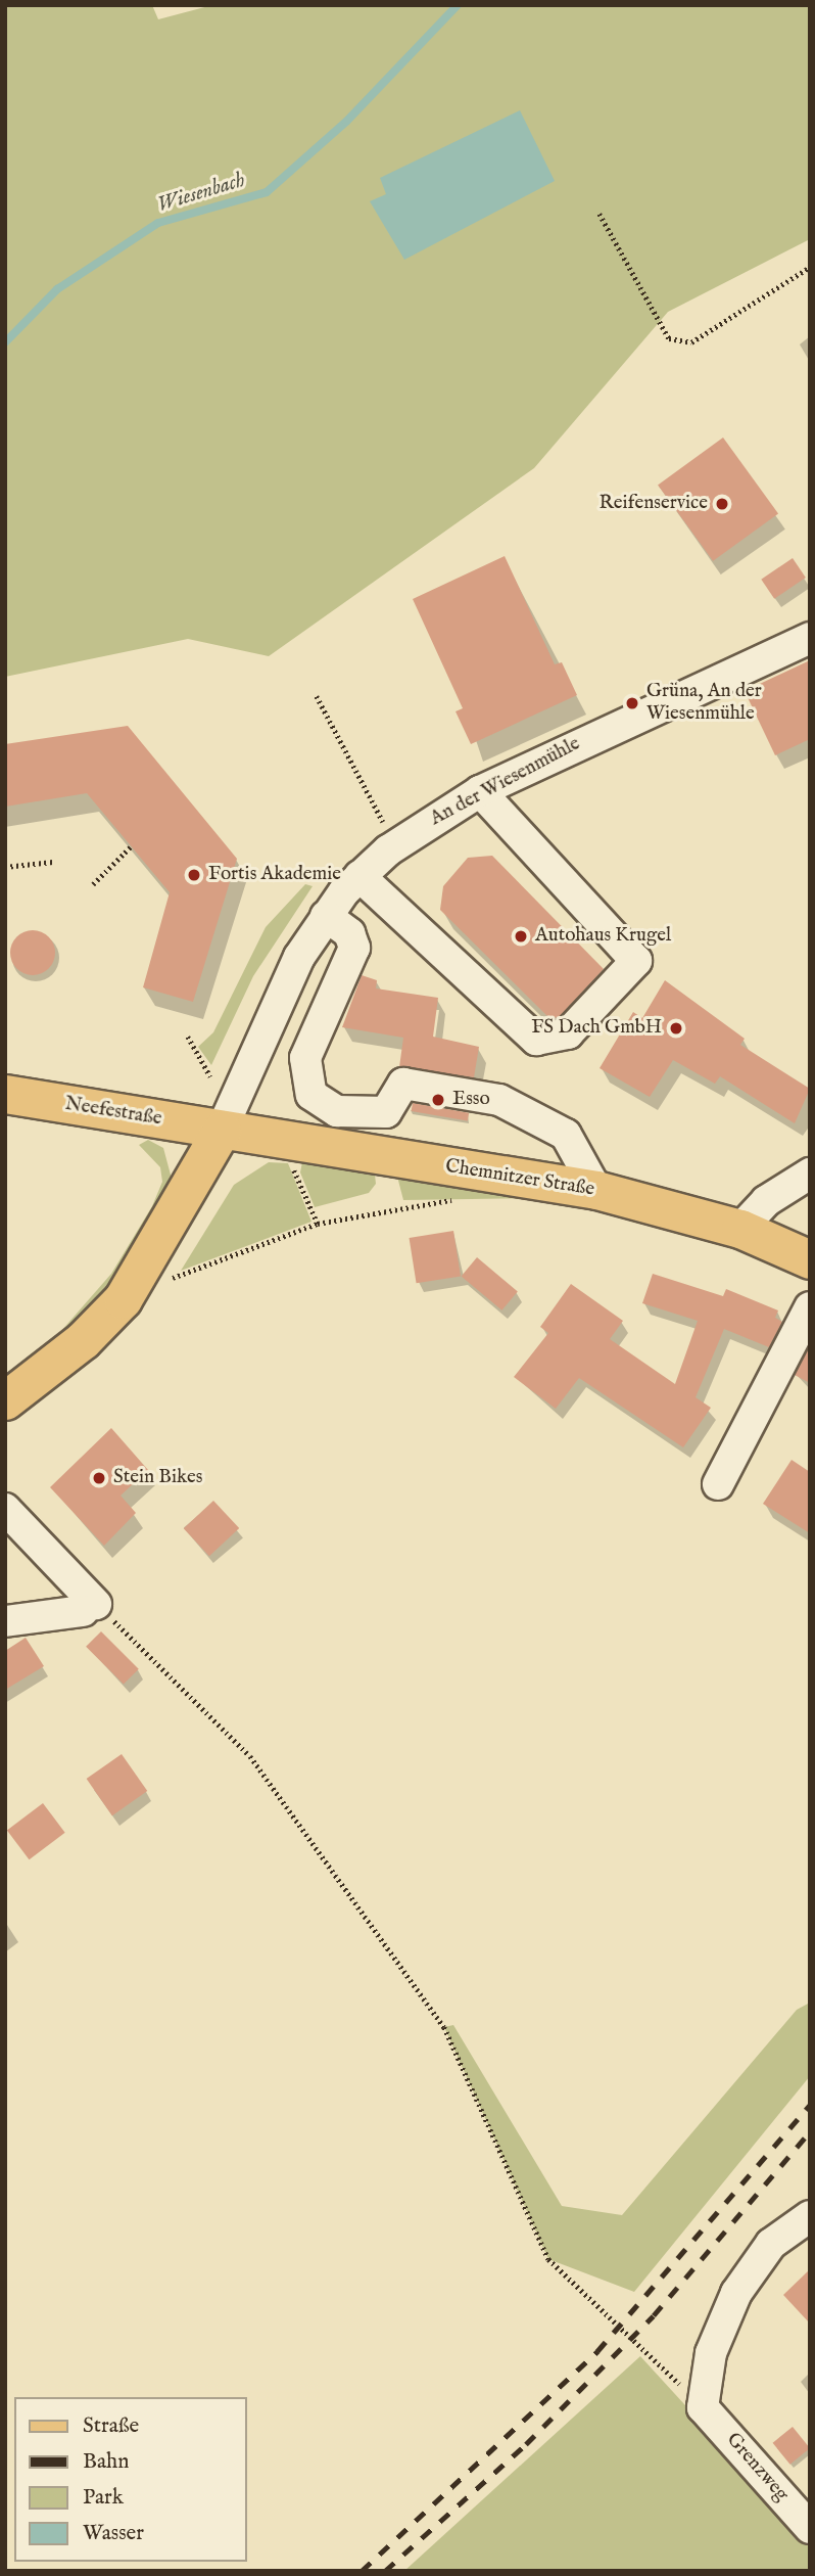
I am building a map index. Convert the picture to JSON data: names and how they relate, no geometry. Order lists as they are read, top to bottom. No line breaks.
{"streets":{"main road":["Neefestraße","Chemnitzer Straße"],"street":["An der Wiesenmühle","Grenzweg"]},"crossings":[["An der Wiesenmühle","Neefestraße"],["An der Wiesenmühle","Chemnitzer Straße"],["Neefestraße","Chemnitzer Straße"]],"water":["Wiesenbach"],"places":["Reifenservice","Grüna, An der Wiesenmühle","Fortis Akademie","Autohaus Krugel","FS Dach GmbH","Esso","Stein Bikes"],"legend":["Straße","Bahn","Park","Wasser"]}
